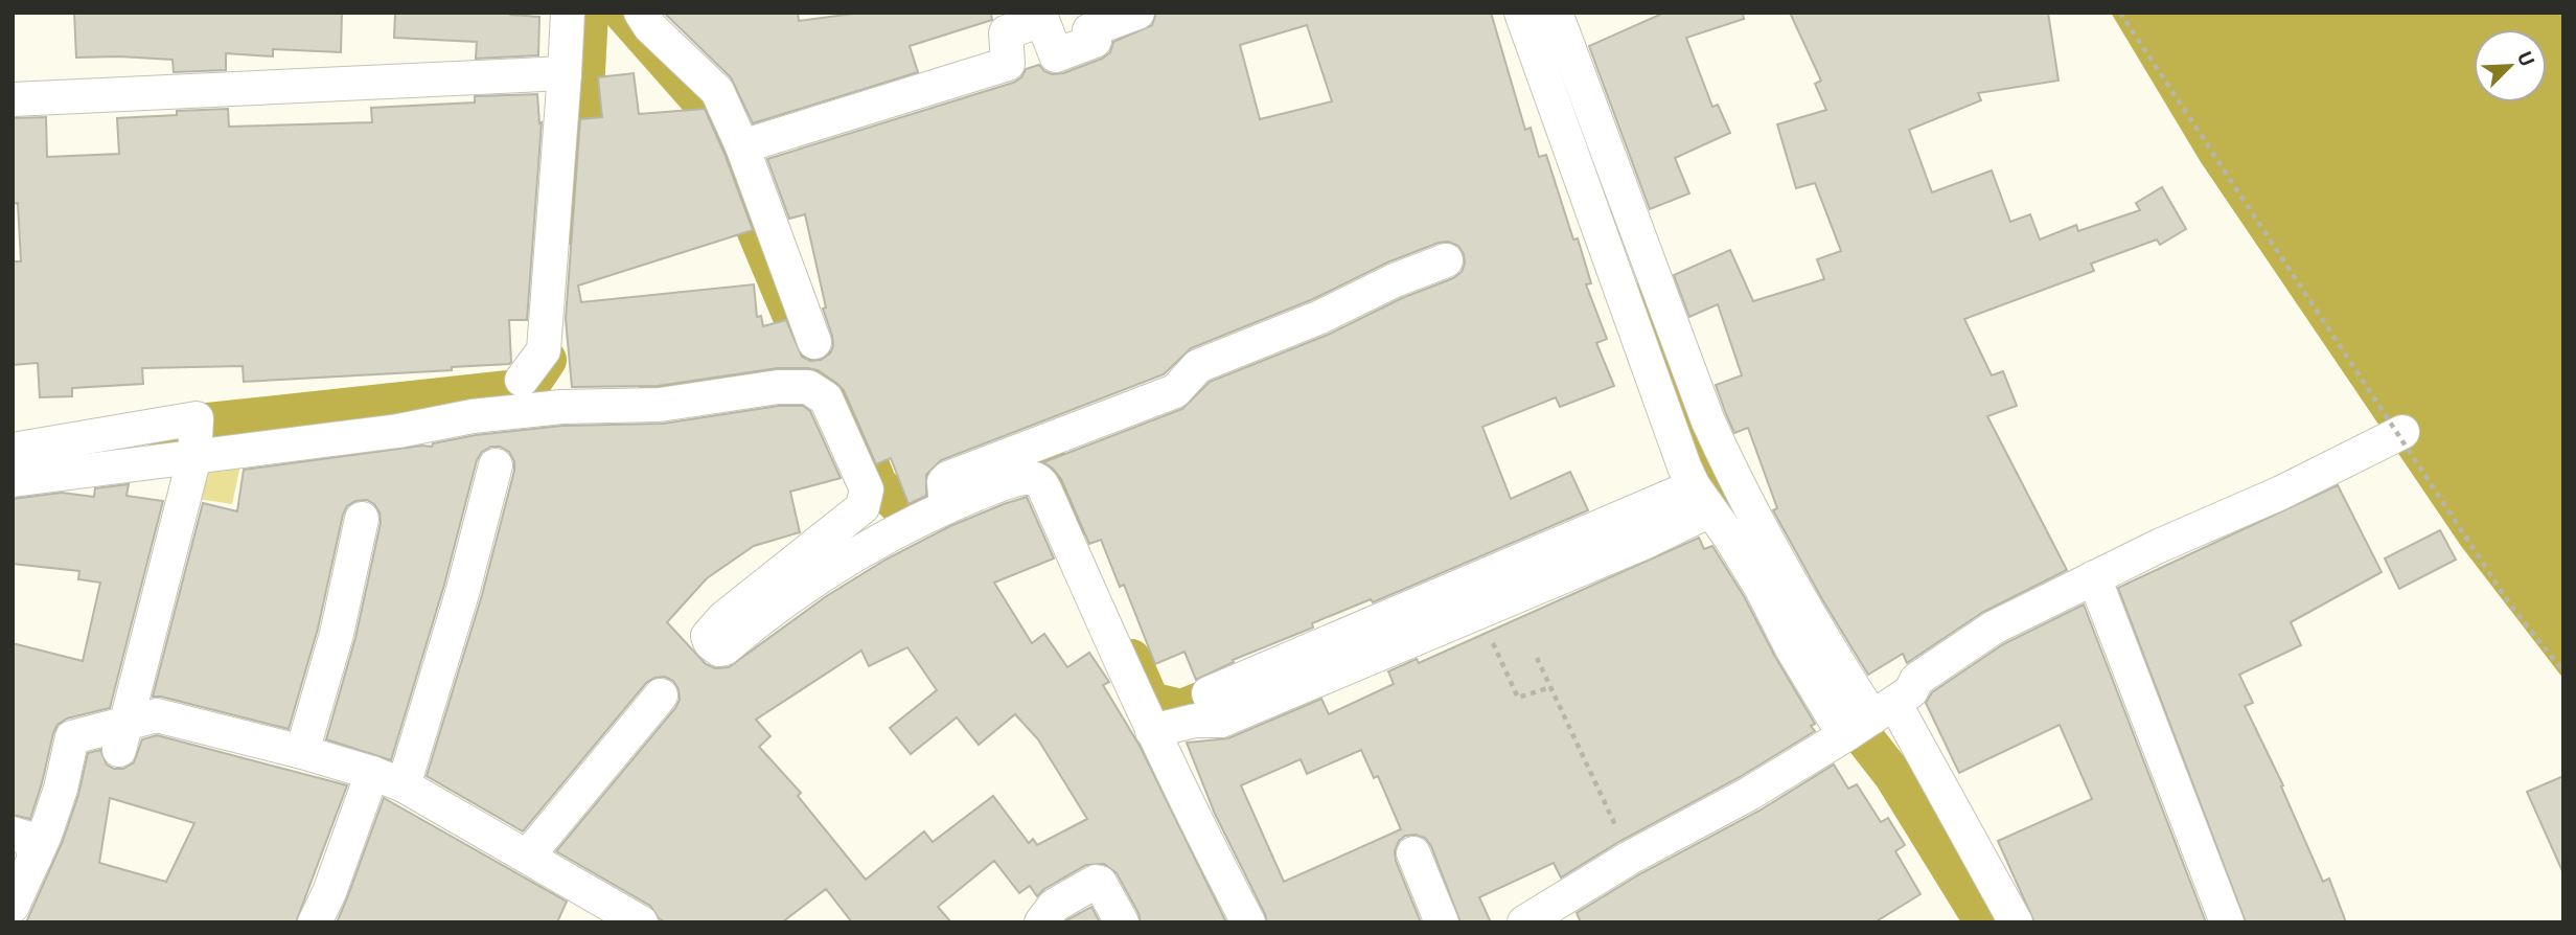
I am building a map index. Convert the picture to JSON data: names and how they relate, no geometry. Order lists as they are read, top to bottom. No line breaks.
{"north":"top right"}
